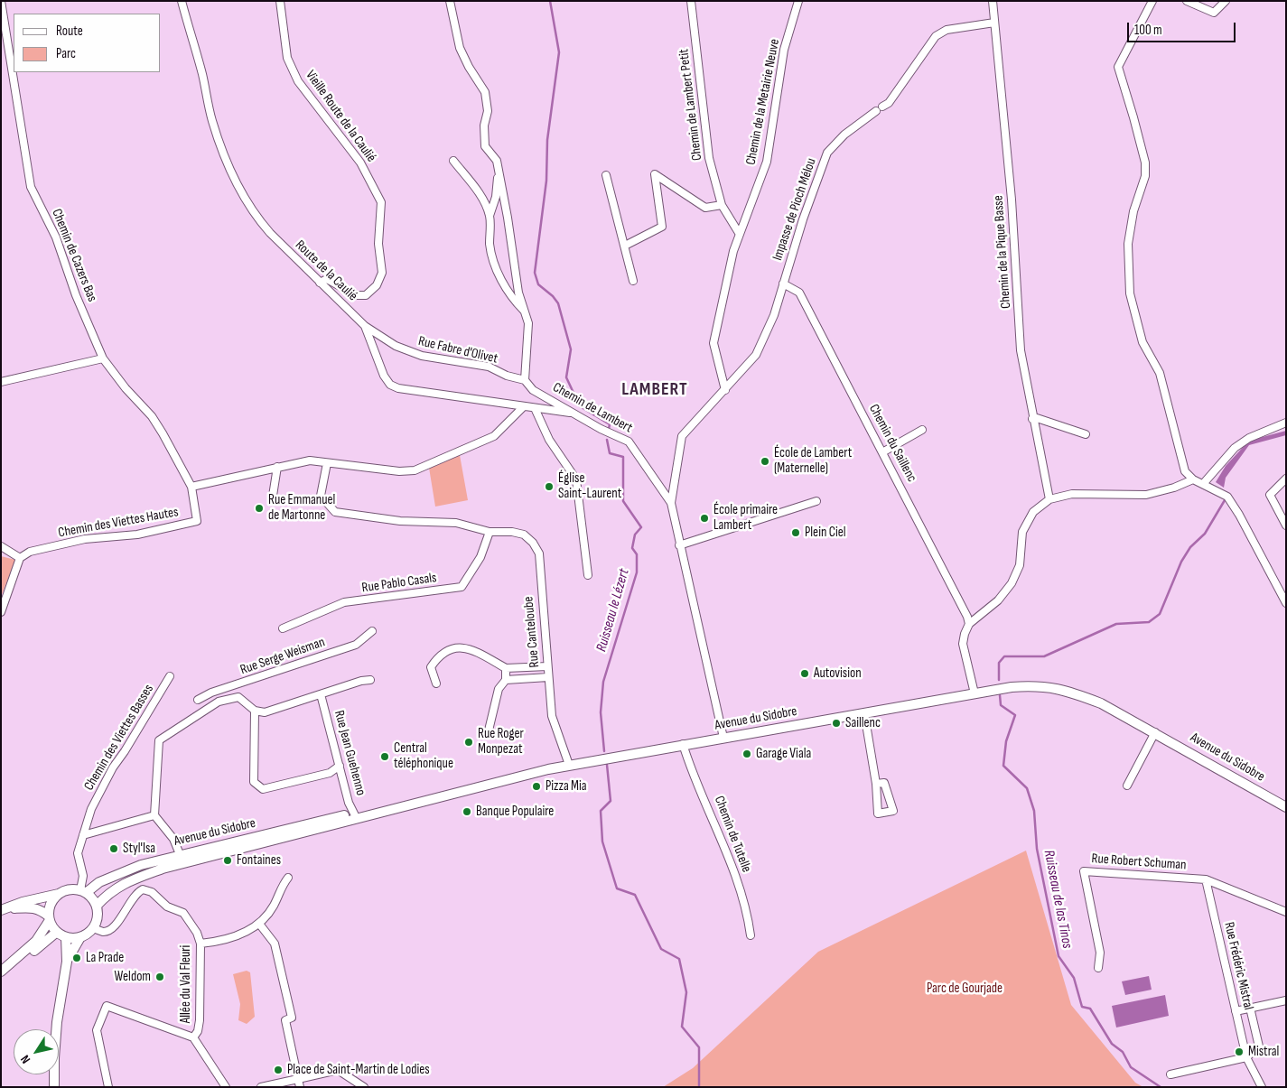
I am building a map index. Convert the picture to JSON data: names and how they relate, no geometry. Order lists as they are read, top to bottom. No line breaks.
{"streets":{"main road":["Avenue du Sidobre"],"street":["Chemin de la Metairie Neuve","Chemin de Lambert Petit","Vieille Route de la Caulié","Impasse de Pioch Mélou","Chemin de la Pique Basse","Chemin de Cazers Bas","Route de la Caulié","Rue Fabre d'Olivet","Chemin de Lambert","Chemin du Saillenc","Chemin des Viettes Hautes","Rue Pablo Casals","Rue Canteloube","Rue Serge Weisman","Chemin des Viettes Basses","Rue Jean Guehenno","Chemin de Tutelle","Rue Robert Schuman","Rue Frédéric Mistral","Allée du Val Fleuri"]},"crossings":[["Chemin de la Metairie Neuve","Chemin de Lambert Petit"],["Chemin de la Metairie Neuve","Impasse de Pioch Mélou"],["Vieille Route de la Caulié","Route de la Caulié"],["Impasse de Pioch Mélou","Chemin de la Pique Basse"],["Impasse de Pioch Mélou","Chemin de Lambert"],["Impasse de Pioch Mélou","Chemin du Saillenc"],["Chemin de Cazers Bas","Chemin des Viettes Hautes"],["Route de la Caulié","Rue Fabre d'Olivet"],["Route de la Caulié","Chemin de Lambert"],["Rue Fabre d'Olivet","Chemin de Lambert"],["Chemin de Lambert","Avenue du Sidobre"],["Rue Pablo Casals","Rue Canteloube"],["Rue Canteloube","Avenue du Sidobre"],["Avenue du Sidobre","Chemin des Viettes Basses"],["Avenue du Sidobre","Rue Jean Guehenno"],["Avenue du Sidobre","Chemin de Tutelle"],["Avenue du Sidobre","Allée du Val Fleuri"],["Chemin des Viettes Basses","Allée du Val Fleuri"],["Rue Robert Schuman","Rue Frédéric Mistral"]],"districts":["LAMBERT"],"water":["Ruisseau le Lézert","Ruisseau de las Tinos"],"parks":["Parc de Gourjade"],"places":["École de Lambert (Maternelle)","Église Saint-Laurent","Rue Emmanuel de Martonne","École primaire Lambert","Plein Ciel","Autovision","Saillenc","Rue Roger Monpezat","Garage Viala","Central téléphonique","Pizza Mia","Banque Populaire","Styl'Isa","Fontaines","La Prade","Weldom","Mistral","Place de Saint-Martin de Lodies"],"legend":["Route","Parc"],"scale_bar":"100 m","north":"bottom left"}
